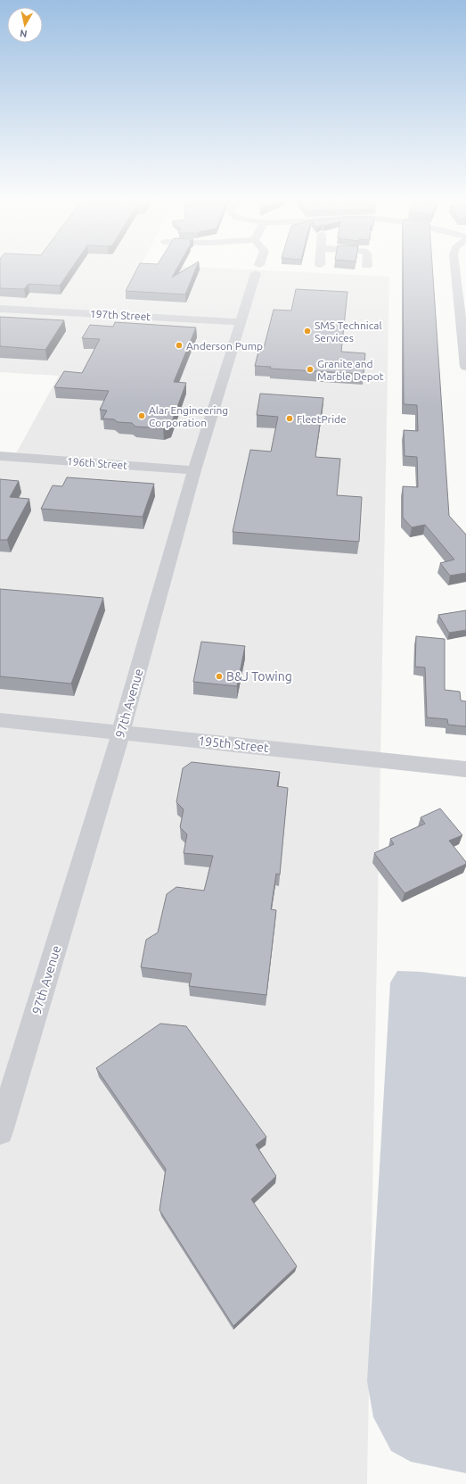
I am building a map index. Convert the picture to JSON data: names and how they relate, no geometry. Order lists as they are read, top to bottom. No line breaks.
{"streets":{"street":["197th Street","196th Street","97th Avenue","195th Street"]},"crossings":[["197th Street","97th Avenue"],["196th Street","97th Avenue"],["97th Avenue","195th Street"]],"places":["SMS Technical Services","Anderson Pump","Granite and Marble Depot","Alar Engineering Corporation","FleetPride","B&J Towing"],"north":"bottom"}
